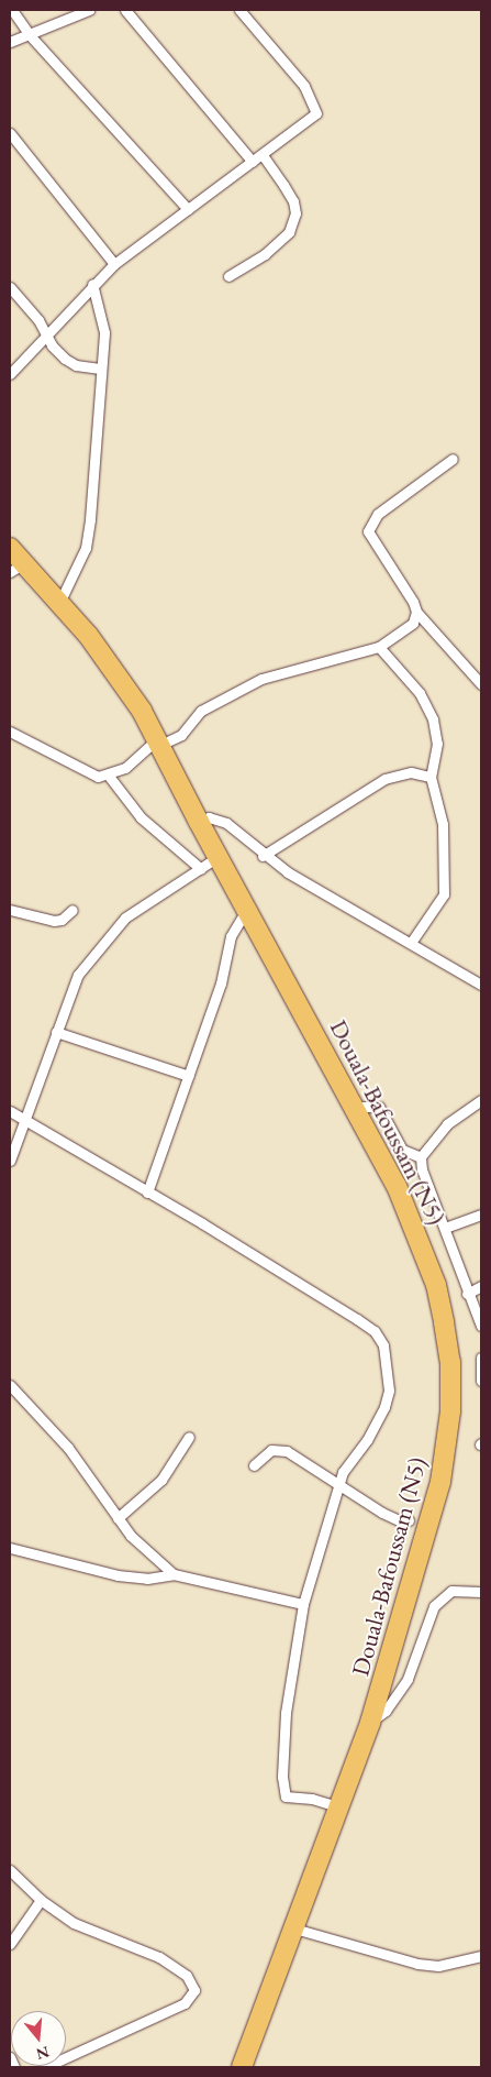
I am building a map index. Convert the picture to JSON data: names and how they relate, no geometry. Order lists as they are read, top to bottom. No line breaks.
{"streets":{"highway":["Douala-Bafoussam (N5)"]},"north":"bottom"}
